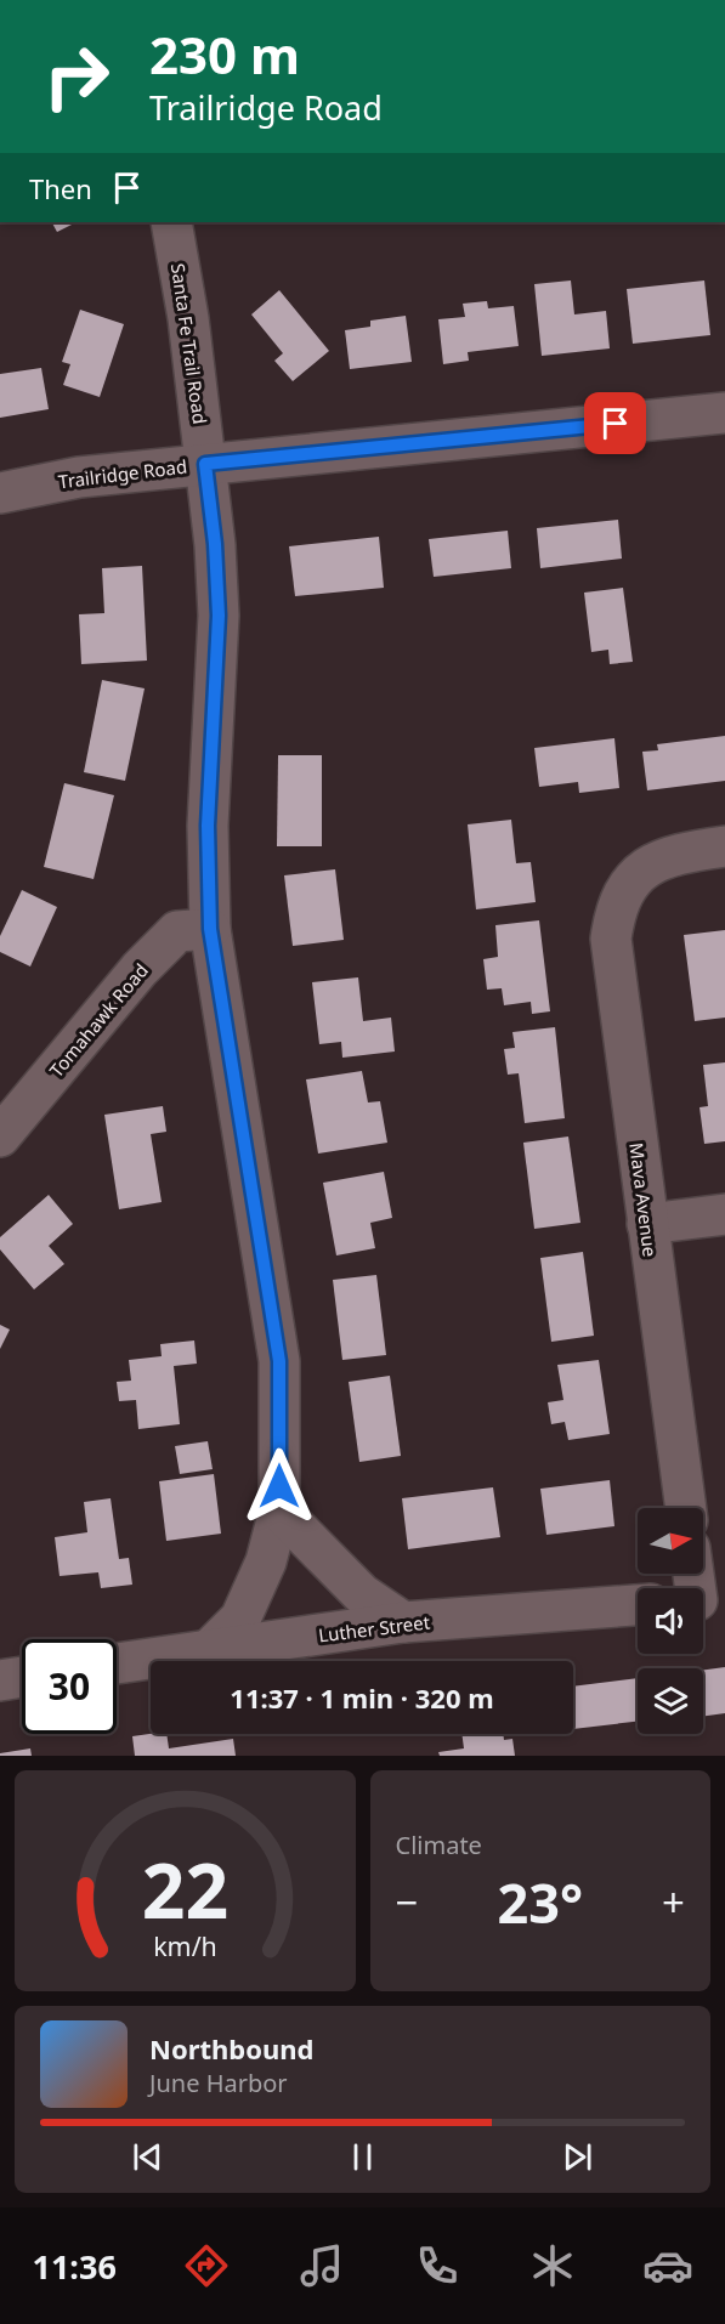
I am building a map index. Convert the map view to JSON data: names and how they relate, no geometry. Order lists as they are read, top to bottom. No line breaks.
{"streets":{"street":["Santa Fe Trail Road","Trailridge Road","Tomahawk Road","Mava Avenue","Luther Street"]},"crossings":[["Santa Fe Trail Road","Trailridge Road"],["Santa Fe Trail Road","Tomahawk Road"],["Santa Fe Trail Road","Luther Street"]],"north":"right","page":{"turn":["230 m","Trailridge Road"],"then":"Then","limit":"30","trip":"11:37 · 1 min · 320 m","tile":"Climate","heat":["−","23°","+"],"song":["Northbound","June Harbor"],"tabs":"11:36","gauge":["22","km/h"]}}
